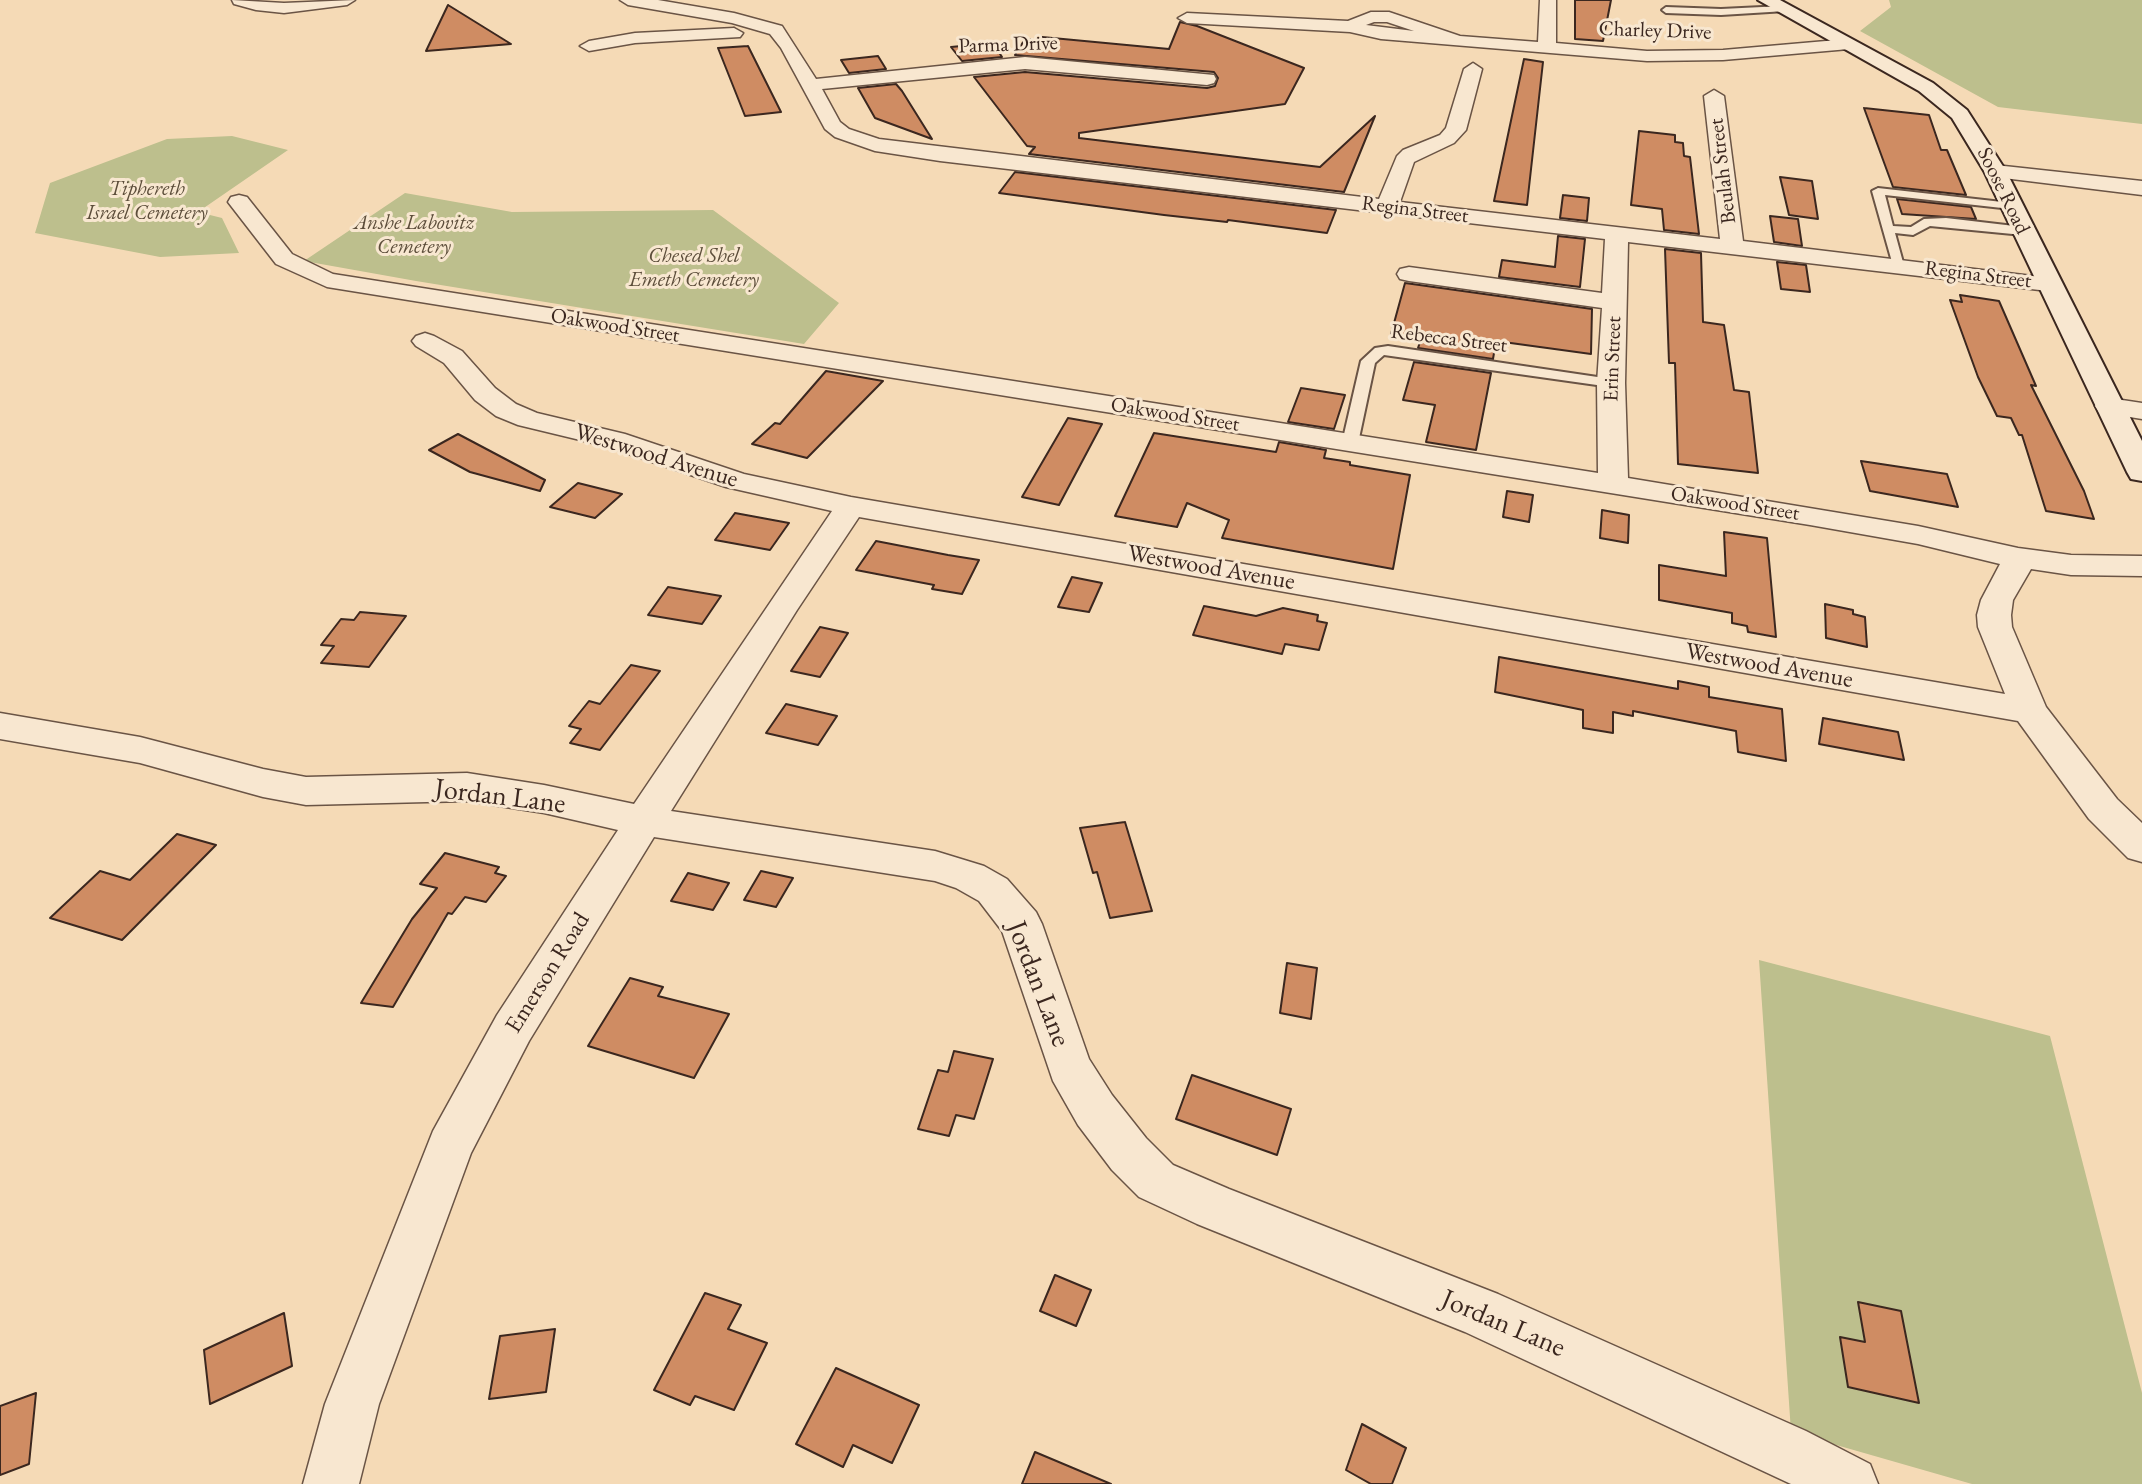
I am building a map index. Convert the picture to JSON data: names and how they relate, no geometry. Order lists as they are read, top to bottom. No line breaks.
{"streets":{"street":["Charley Drive","Parma Drive","Beulah Street","Soose Road","Regina Street","Oakwood Street","Erin Street","Westwood Avenue","Jordan Lane","Emerson Road"],"lane":["Rebecca Street"]},"crossings":[["Charley Drive","Soose Road"],["Parma Drive","Regina Street"],["Beulah Street","Regina Street"],["Soose Road","Regina Street"],["Regina Street","Erin Street"],["Oakwood Street","Rebecca Street"],["Oakwood Street","Erin Street"],["Rebecca Street","Erin Street"],["Westwood Avenue","Emerson Road"],["Jordan Lane","Emerson Road"]],"parks":["Tiphereth Israel Cemetery","Anshe Labovitz Cemetery","Chesed Shel Emeth Cemetery"]}
